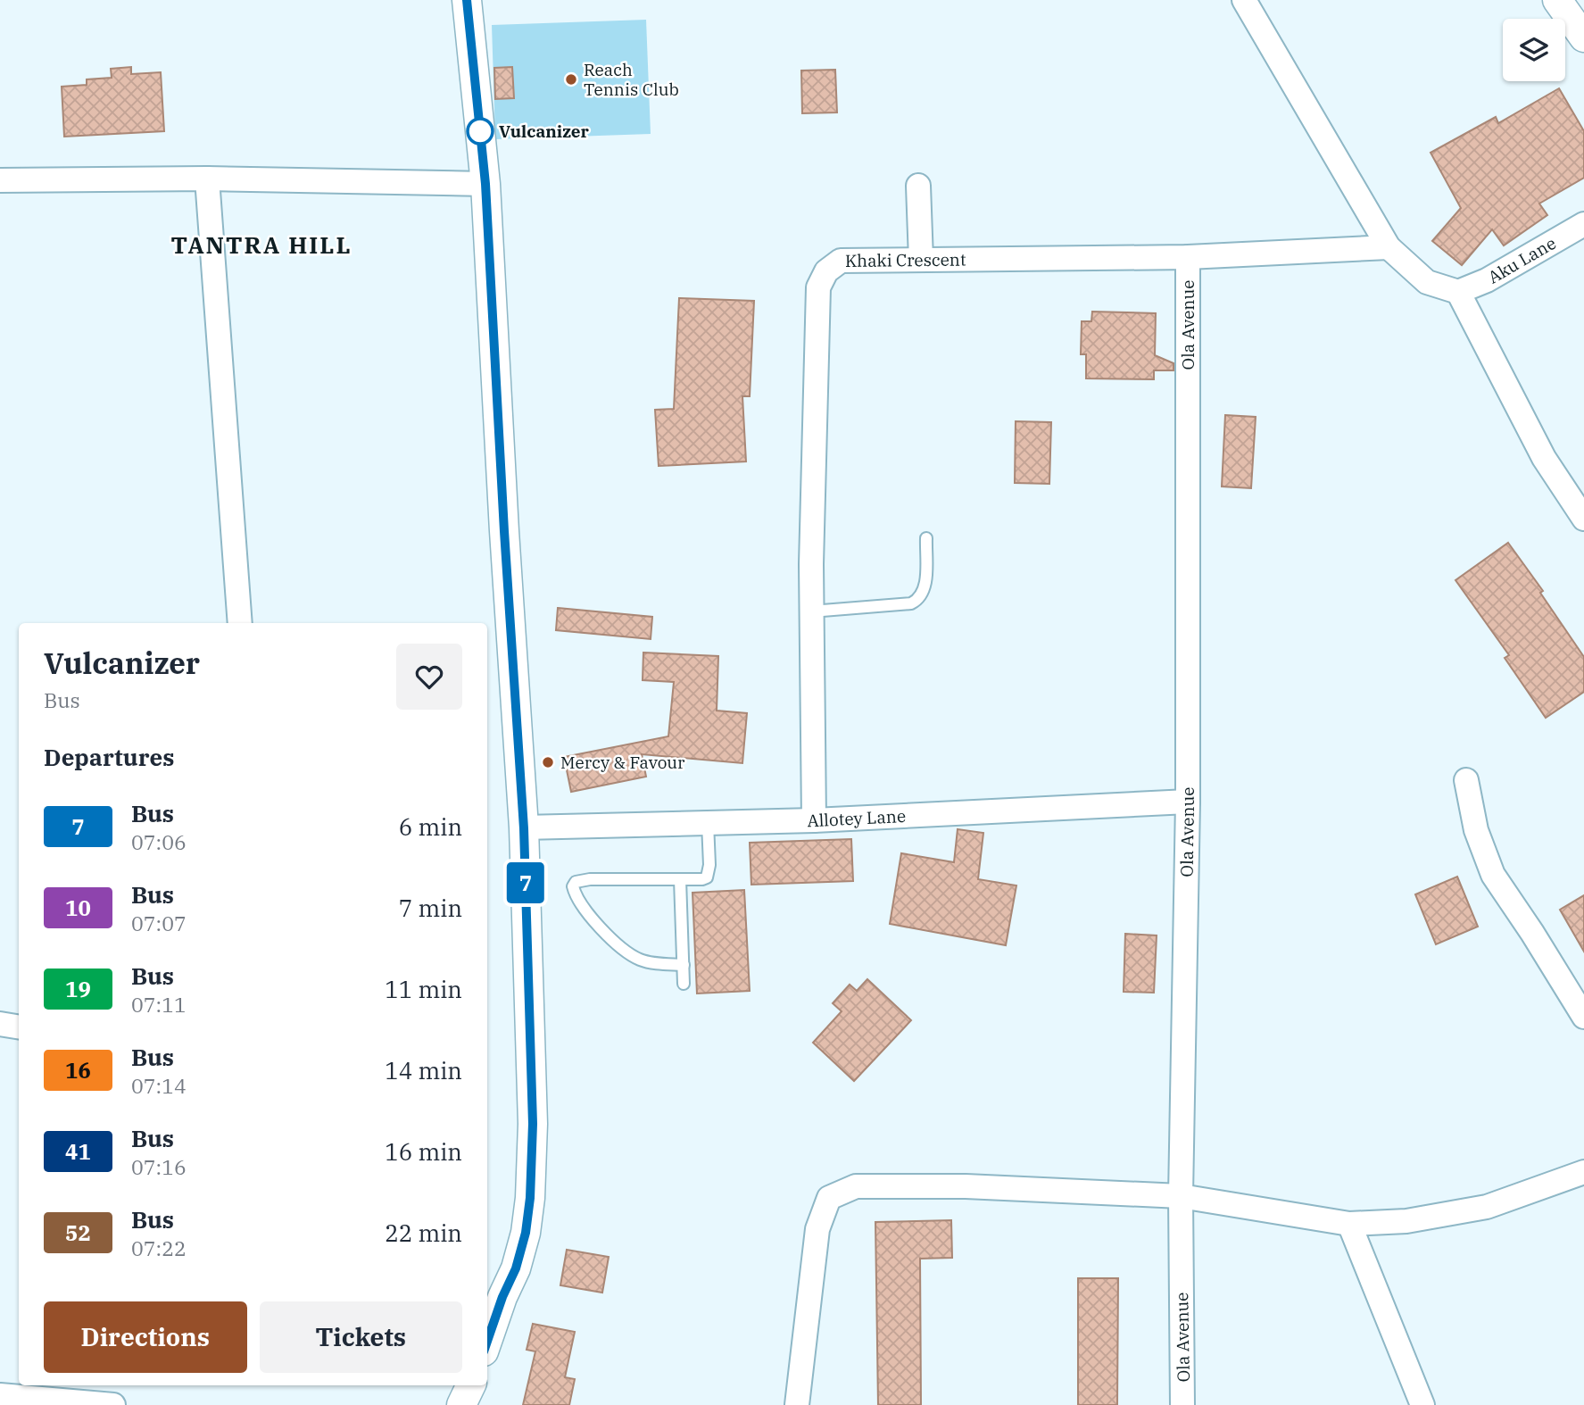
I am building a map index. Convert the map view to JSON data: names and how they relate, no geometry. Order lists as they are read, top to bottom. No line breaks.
{"streets":{"street":["Aku Lane","Khaki Crescent","Ola Avenue","Allotey Lane"]},"crossings":[["Khaki Crescent","Ola Avenue"],["Khaki Crescent","Allotey Lane"],["Ola Avenue","Allotey Lane"]],"districts":["TANTRA HILL"],"places":["Reach Tennis Club","Vulcanizer","Mercy & Favour"],"lines":["bus line 7"],"page":{"on_map":"7","heading":[["Vulcanizer","Bus"],"Departures"],"list":[{"mark":"7","name":"Bus","note":"07:06","value":"6 min"},{"mark":"10","name":"Bus","note":"07:07","value":"7 min"},{"mark":"19","name":"Bus","note":"07:11","value":"11 min"},{"mark":"16","name":"Bus","note":"07:14","value":"14 min"},{"mark":"41","name":"Bus","note":"07:16","value":"16 min"},{"mark":"52","name":"Bus","note":"07:22","value":"22 min"}],"buttons":["Directions","Tickets"]}}
